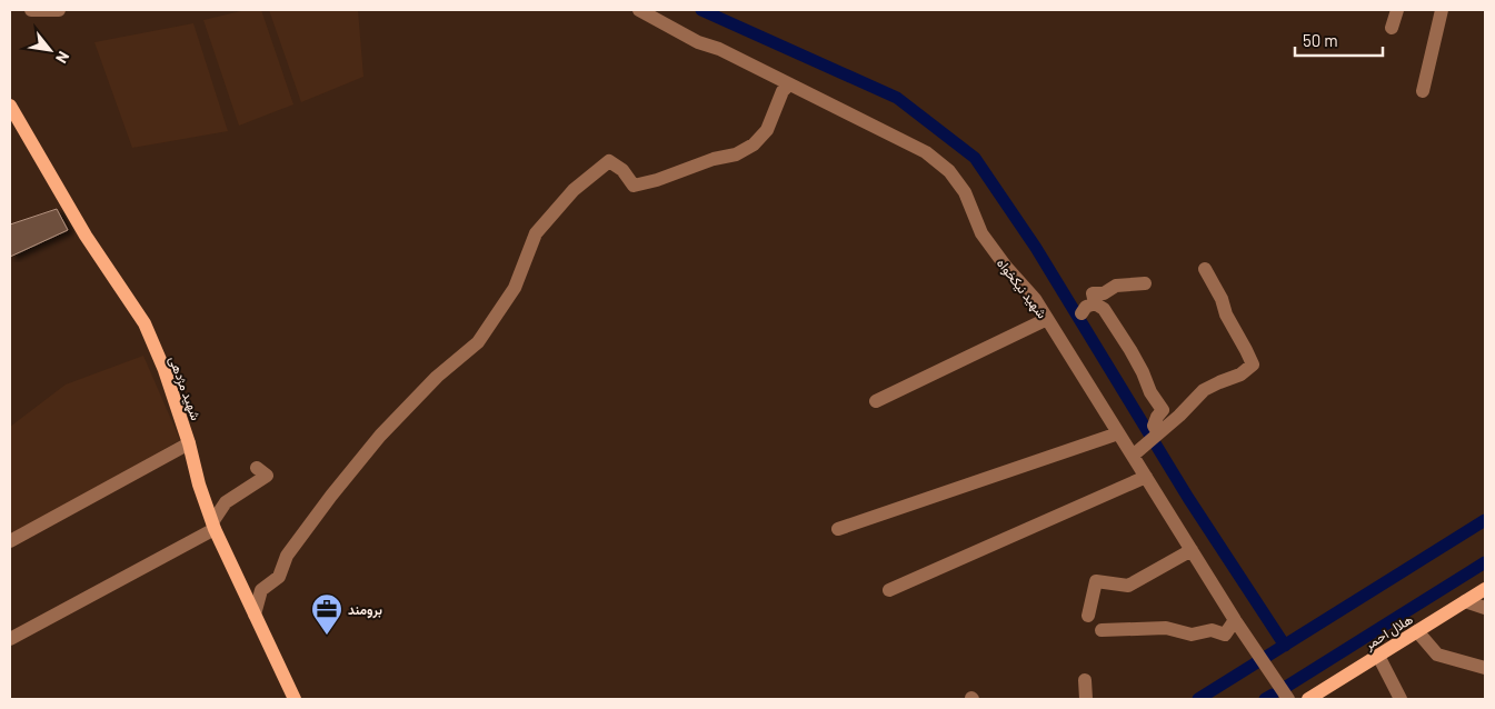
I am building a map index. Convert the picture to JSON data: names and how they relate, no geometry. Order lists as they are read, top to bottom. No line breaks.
{"streets":{"main road":["شهید مژدهی","هلال احمر"],"street":["شهید نیکخواه"]},"places":{"office":["برومند"]},"scale_bar":"50 m","north":"bottom right"}
